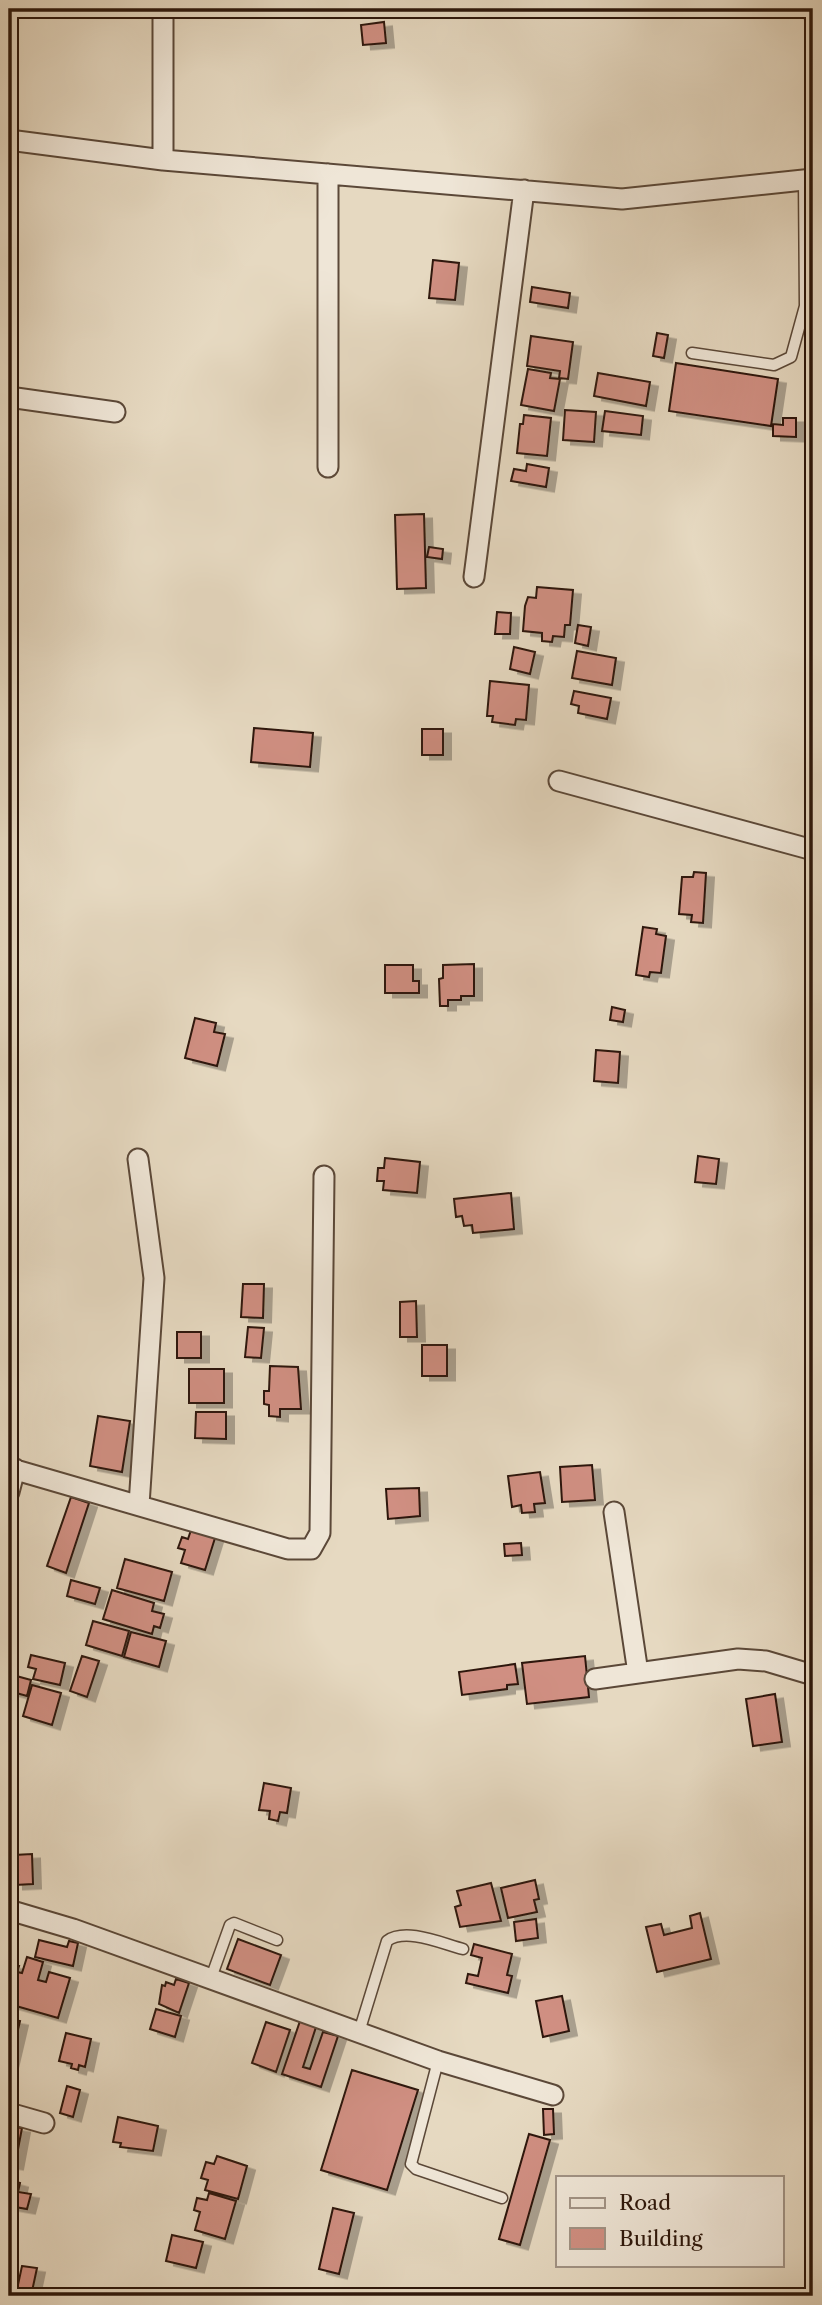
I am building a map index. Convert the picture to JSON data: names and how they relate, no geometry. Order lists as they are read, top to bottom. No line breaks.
{"legend":["Road","Building"]}
